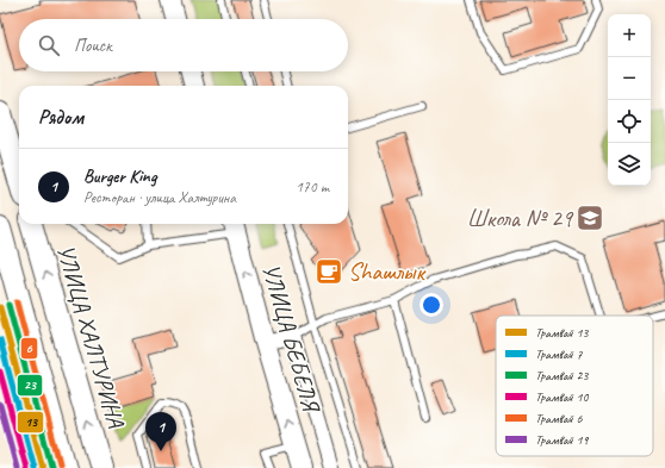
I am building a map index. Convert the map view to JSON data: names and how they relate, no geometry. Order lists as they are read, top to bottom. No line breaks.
{"streets":{"main road":["УЛИЦА ХАЛТУРИНА","УЛИЦА БЕБЕЛЯ"]},"one_way":["УЛИЦА БЕБЕЛЯ"],"places":{"school or university":["Школа № 29"],"cafe":["Shашлык"]},"lines":["tram line 6","tram line 23","tram line 13","tram line 7","tram line 10","tram line 19"],"legend":["Трамвай 13","Трамвай 7","Трамвай 23","Трамвай 10","Трамвай 6","Трамвай 19"],"page":{"map_buttons":["+","−"],"search":"Поиск","heading":"Рядом","list":[{"mark":"1","name":"Burger King","note":"Ресторан · улица Халтурина","value":"170 m"}],"pins":"1"}}
